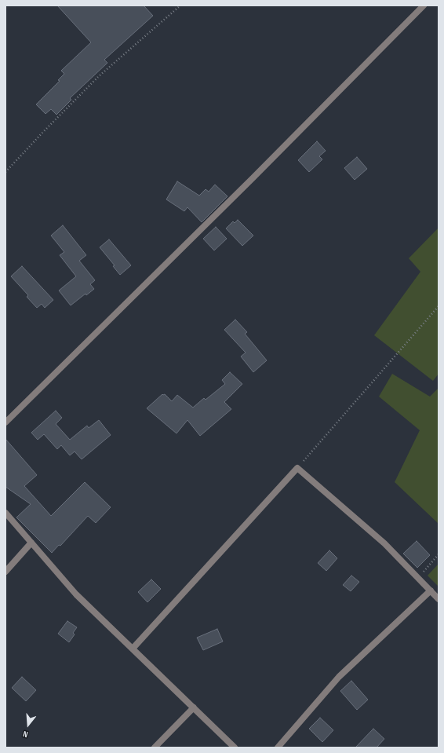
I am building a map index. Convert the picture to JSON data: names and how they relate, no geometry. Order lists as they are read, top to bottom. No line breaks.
{"north":"bottom"}
